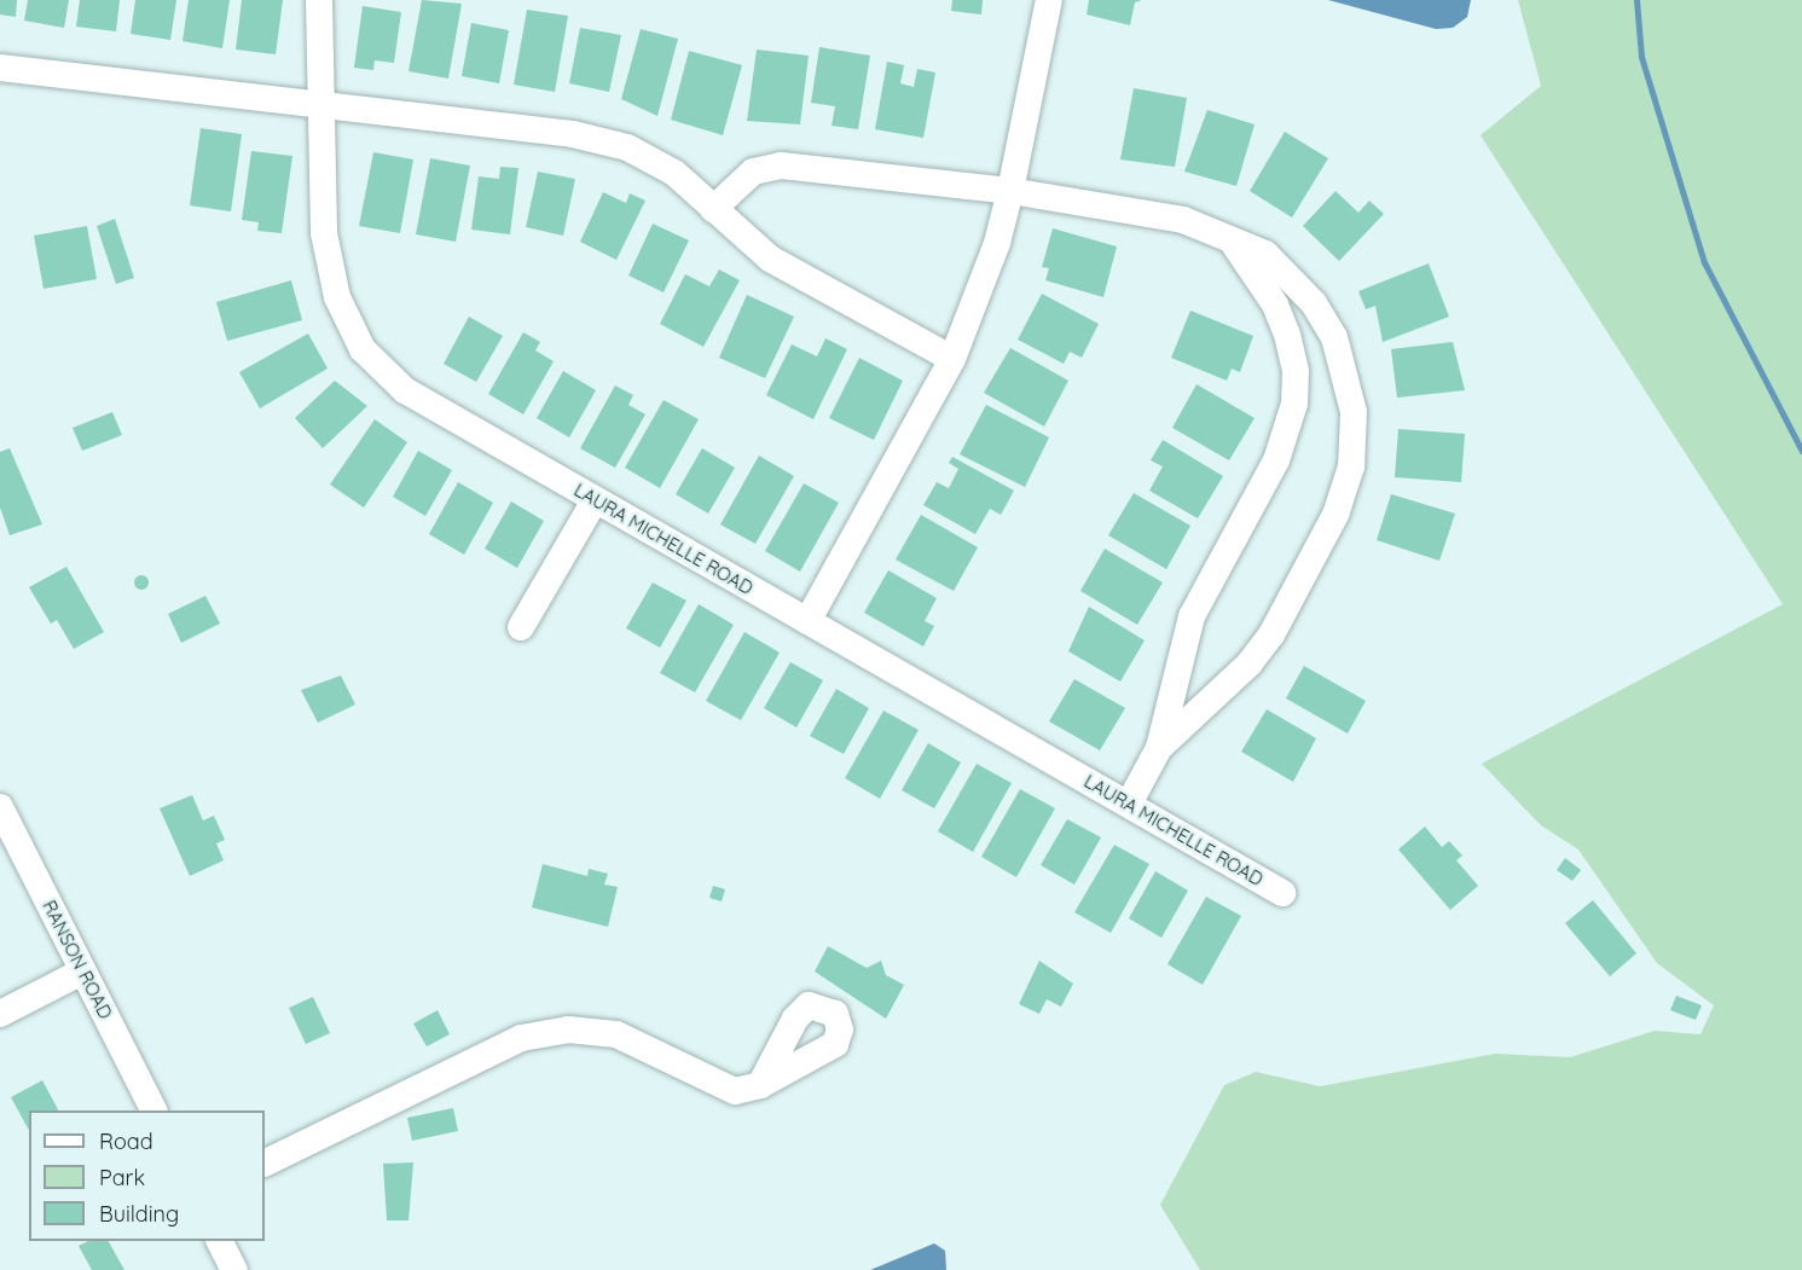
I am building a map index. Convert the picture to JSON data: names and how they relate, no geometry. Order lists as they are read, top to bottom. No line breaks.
{"streets":{"street":["LAURA MICHELLE ROAD","RANSON ROAD"]},"legend":["Road","Park","Building"]}
